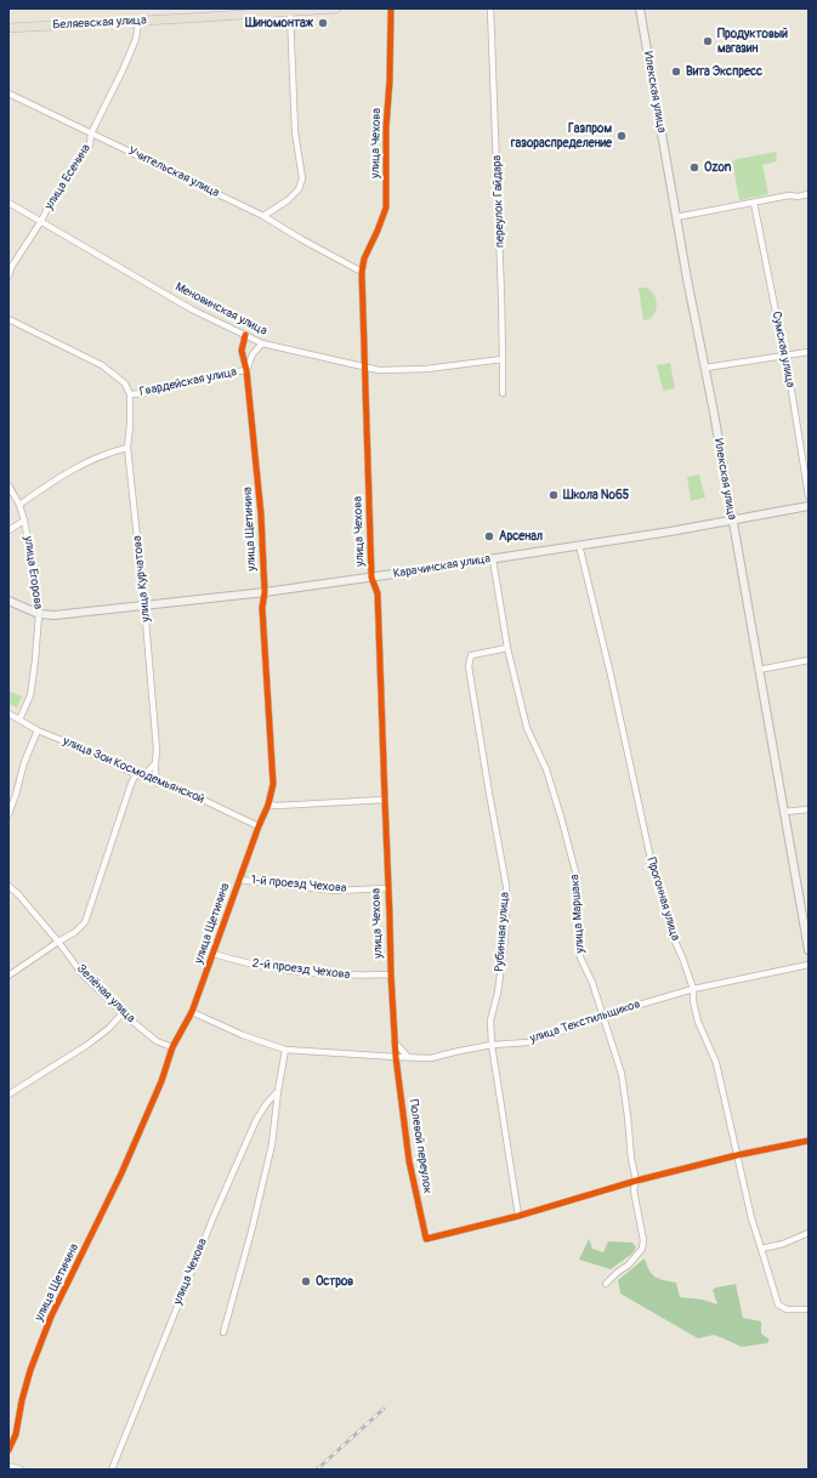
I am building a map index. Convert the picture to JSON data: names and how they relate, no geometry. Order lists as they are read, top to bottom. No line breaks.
{"streets":{"main road":["Беляевская улица"],"street":["Илекская улица","улица Чехова","Учительская улица","улица Есенина","переулок Гайдара","Меновинская улица","Сумская улица","Гвардейская улица","улица Щетинина","Карачинская улица","улица Егорова","улица Курчатова","улица Зои Космодемьянской","1-й проезд Чехова","Прогонная улица","улица Маршака","Рубинная улица","2-й проезд Чехова","Зелёная улица","улица Текстильщиков","Полевой переулок"]},"crossings":[["Беляевская улица","улица Есенина"],["Илекская улица","Карачинская улица"],["улица Чехова","Учительская улица"],["улица Чехова","Меновинская улица"],["улица Чехова","Карачинская улица"],["улица Чехова","1-й проезд Чехова"],["улица Чехова","2-й проезд Чехова"],["улица Чехова","улица Текстильщиков"],["улица Чехова","Полевой переулок"],["Учительская улица","улица Есенина"],["улица Есенина","Меновинская улица"],["переулок Гайдара","Меновинская улица"],["Меновинская улица","улица Щетинина"],["Гвардейская улица","улица Щетинина"],["Гвардейская улица","улица Курчатова"],["улица Щетинина","Карачинская улица"],["улица Щетинина","улица Зои Космодемьянской"],["улица Щетинина","1-й проезд Чехова"],["улица Щетинина","2-й проезд Чехова"],["улица Щетинина","Зелёная улица"],["улица Щетинина","улица Текстильщиков"],["Карачинская улица","улица Егорова"],["Карачинская улица","улица Курчатова"],["Карачинская улица","Прогонная улица"],["Карачинская улица","улица Маршака"],["улица Егорова","улица Зои Космодемьянской"],["улица Курчатова","улица Зои Космодемьянской"],["Прогонная улица","улица Текстильщиков"],["улица Маршака","Рубинная улица"],["улица Маршака","улица Текстильщиков"],["Рубинная улица","улица Текстильщиков"],["Рубинная улица","Полевой переулок"],["улица Текстильщиков","Полевой переулок"]],"places":["Шиномонтаж","Продуктовый магазин","Вита Экспресс","Газпром газораспределение","Ozon","Школа №65","Арсенал","Остров"]}
